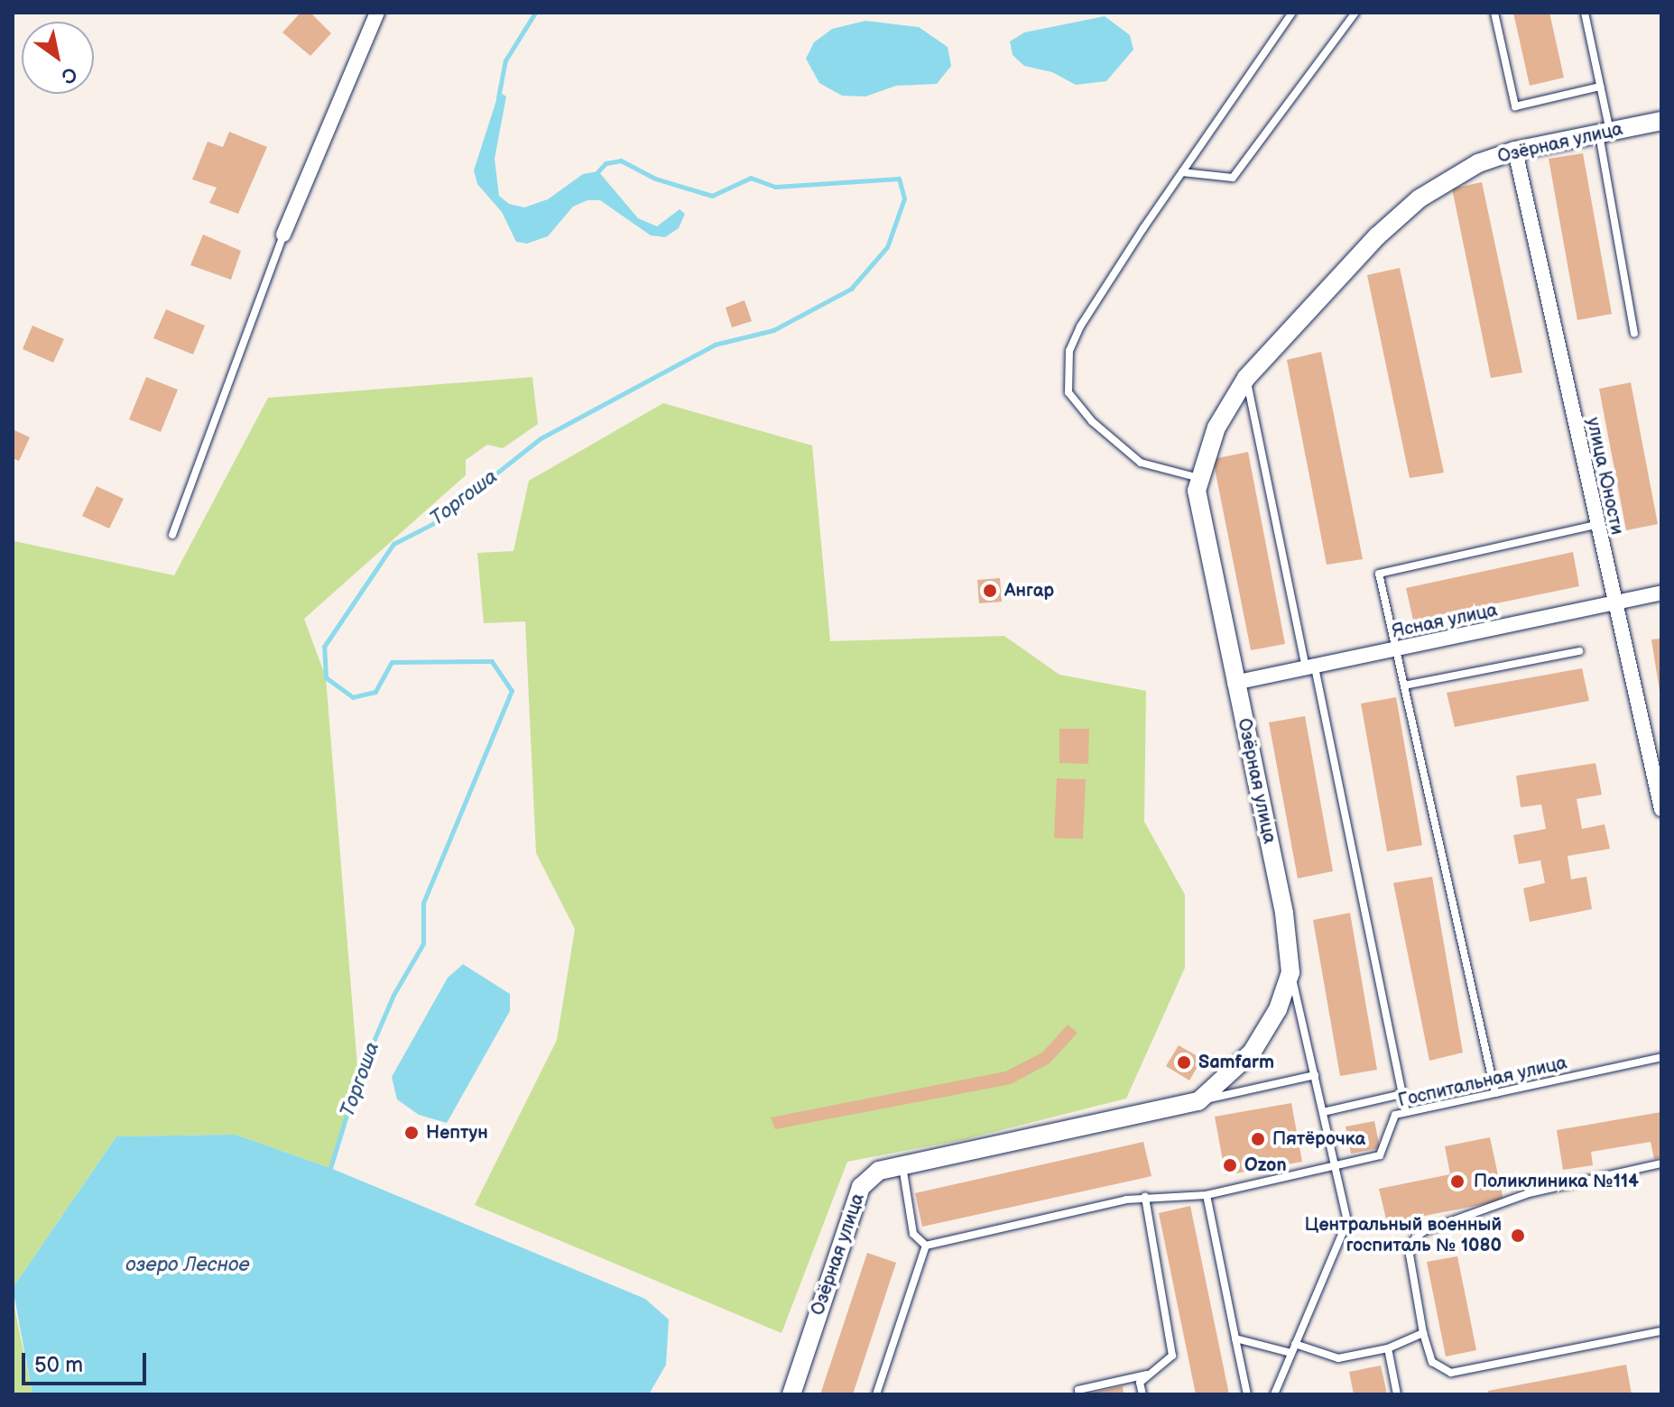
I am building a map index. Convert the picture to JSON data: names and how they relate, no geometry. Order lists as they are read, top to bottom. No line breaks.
{"streets":{"street":["Озёрная улица","улица Юности","Ясная улица"],"lane":["Госпитальная улица"]},"crossings":[["Озёрная улица","улица Юности"],["Озёрная улица","Ясная улица"],["улица Юности","Ясная улица"]],"water":["Торгоша","озеро Лесное"],"places":["Ангар","Samfarm","Нептун","Пятёрочка","Ozon","Поликлиника №114","Центральный военный госпиталь № 1080"],"scale_bar":"50 m","north":"bottom right"}
